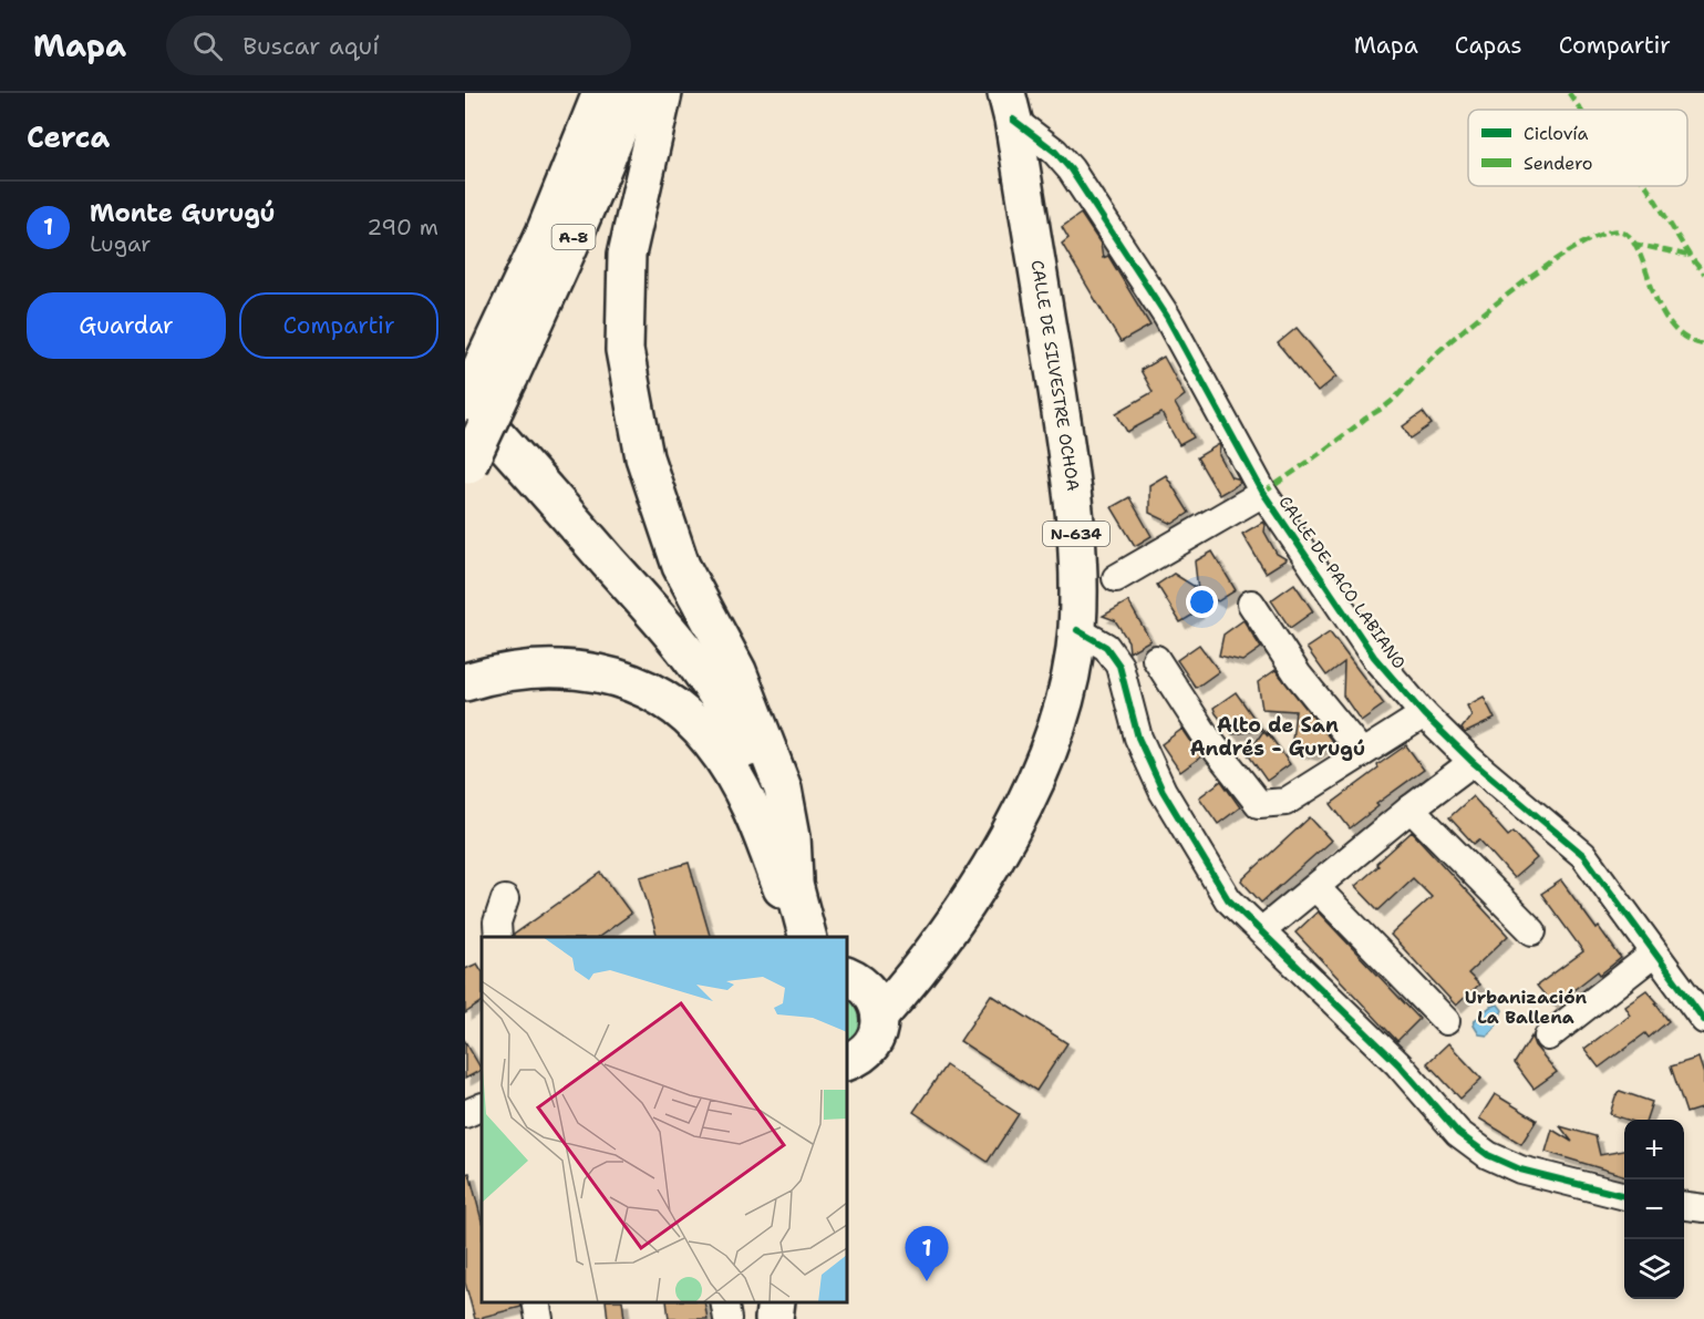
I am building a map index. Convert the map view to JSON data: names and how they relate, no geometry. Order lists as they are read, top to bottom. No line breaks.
{"streets":{"highway":["A-8","CALLE DE SILVESTRE OCHOA","N-634"],"street":["CALLE DE PACO LABIANO"]},"crossings":[["CALLE DE SILVESTRE OCHOA","N-634"],["CALLE DE SILVESTRE OCHOA","CALLE DE PACO LABIANO"]],"districts":["Alto de San Andrés - Gurugú","Urbanización La Ballena"],"legend":["Ciclovía","Sendero"],"page":{"header":"Mapa","search":"Buscar aquí","nav":["Mapa","Capas","Compartir"],"heading":"Cerca","list":[{"mark":"1","name":"Monte Gurugú","note":"Lugar","value":"290 m"}],"buttons":["Guardar","Compartir"],"map_buttons":["+","−"],"pins":"1"}}
